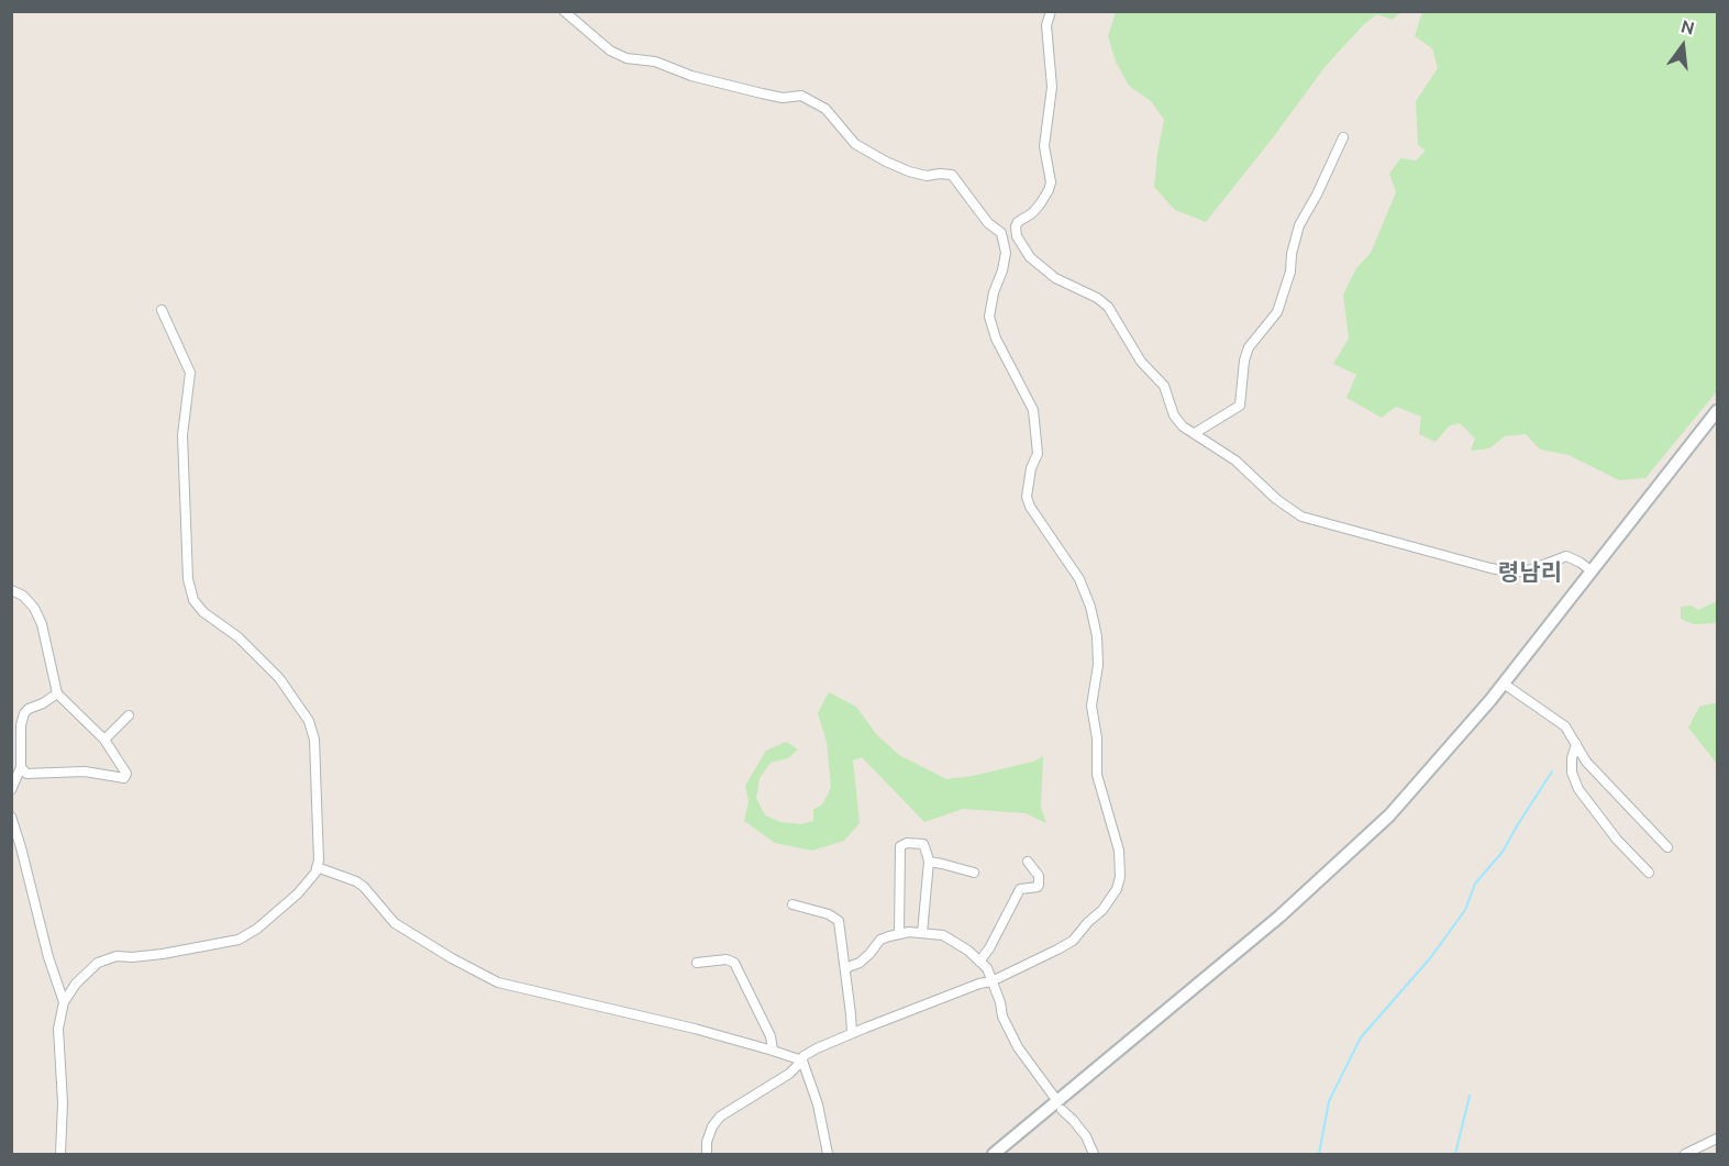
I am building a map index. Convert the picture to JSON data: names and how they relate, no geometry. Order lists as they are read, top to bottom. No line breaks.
{"districts":["령남리"],"north":"top"}
